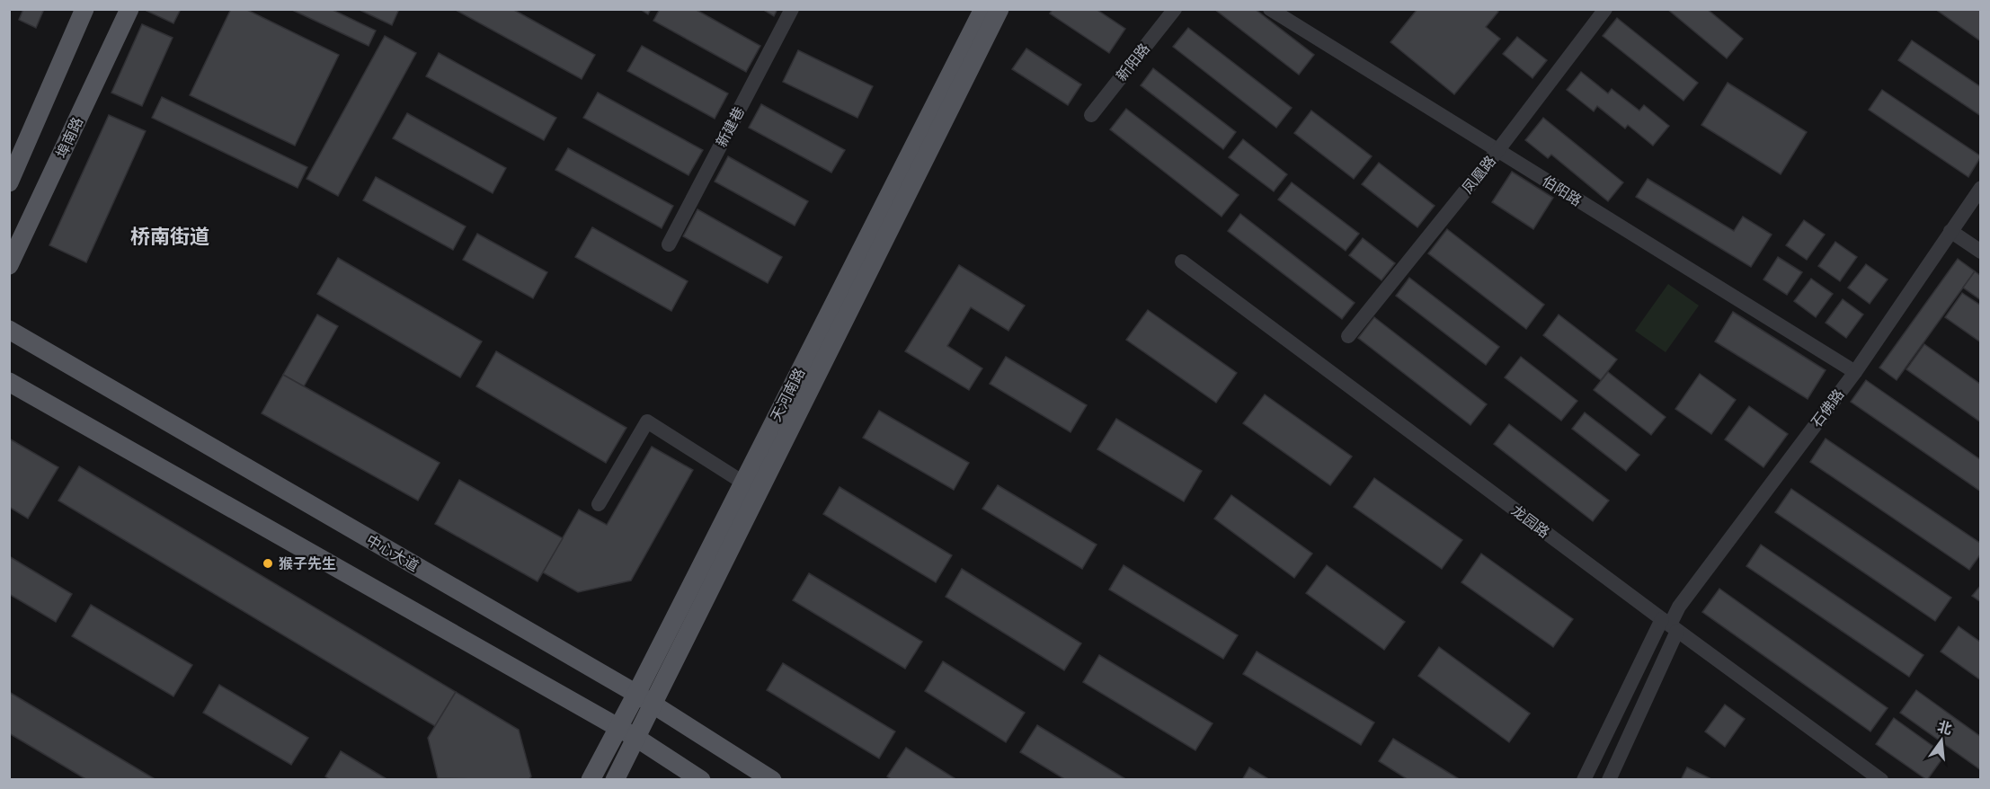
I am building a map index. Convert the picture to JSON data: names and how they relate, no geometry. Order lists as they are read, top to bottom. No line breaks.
{"streets":{"main road":["埠南路","天河南路","中心大道"],"street":["新阳路","新建巷","凤凰路","伯阳路","石佛路","龙园路"]},"crossings":[["凤凰路","伯阳路"],["伯阳路","石佛路"],["天河南路","中心大道"],["石佛路","龙园路"]],"districts":["桥南街道"],"places":["猴子先生"],"north":"top"}
